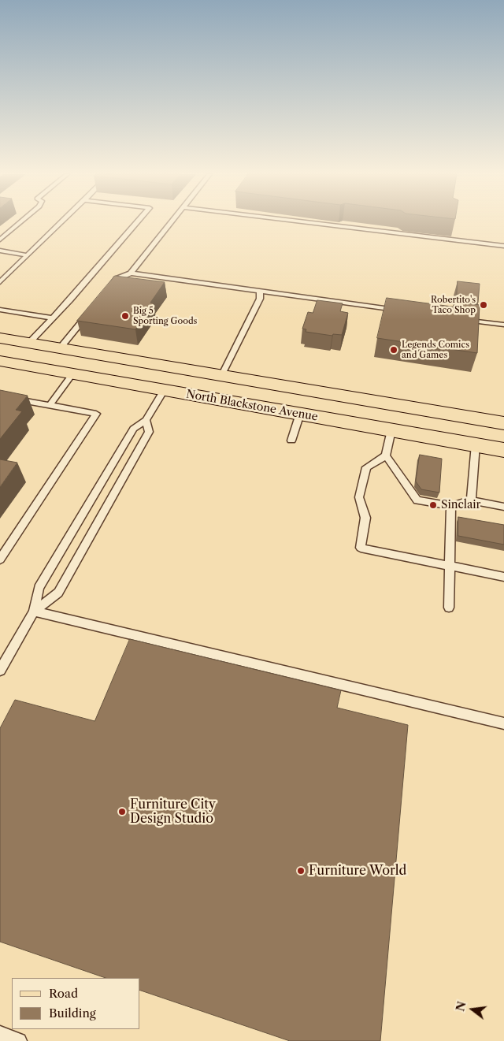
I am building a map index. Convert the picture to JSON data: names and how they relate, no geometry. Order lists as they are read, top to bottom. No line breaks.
{"streets":{"main road":["North Blackstone Avenue"]},"places":["Robertito's Taco Shop","Big 5 Sporting Goods","Legends Comics and Games","Sinclair","Furniture City Design Studio","Furniture World"],"legend":["Road","Building"],"north":"left"}
